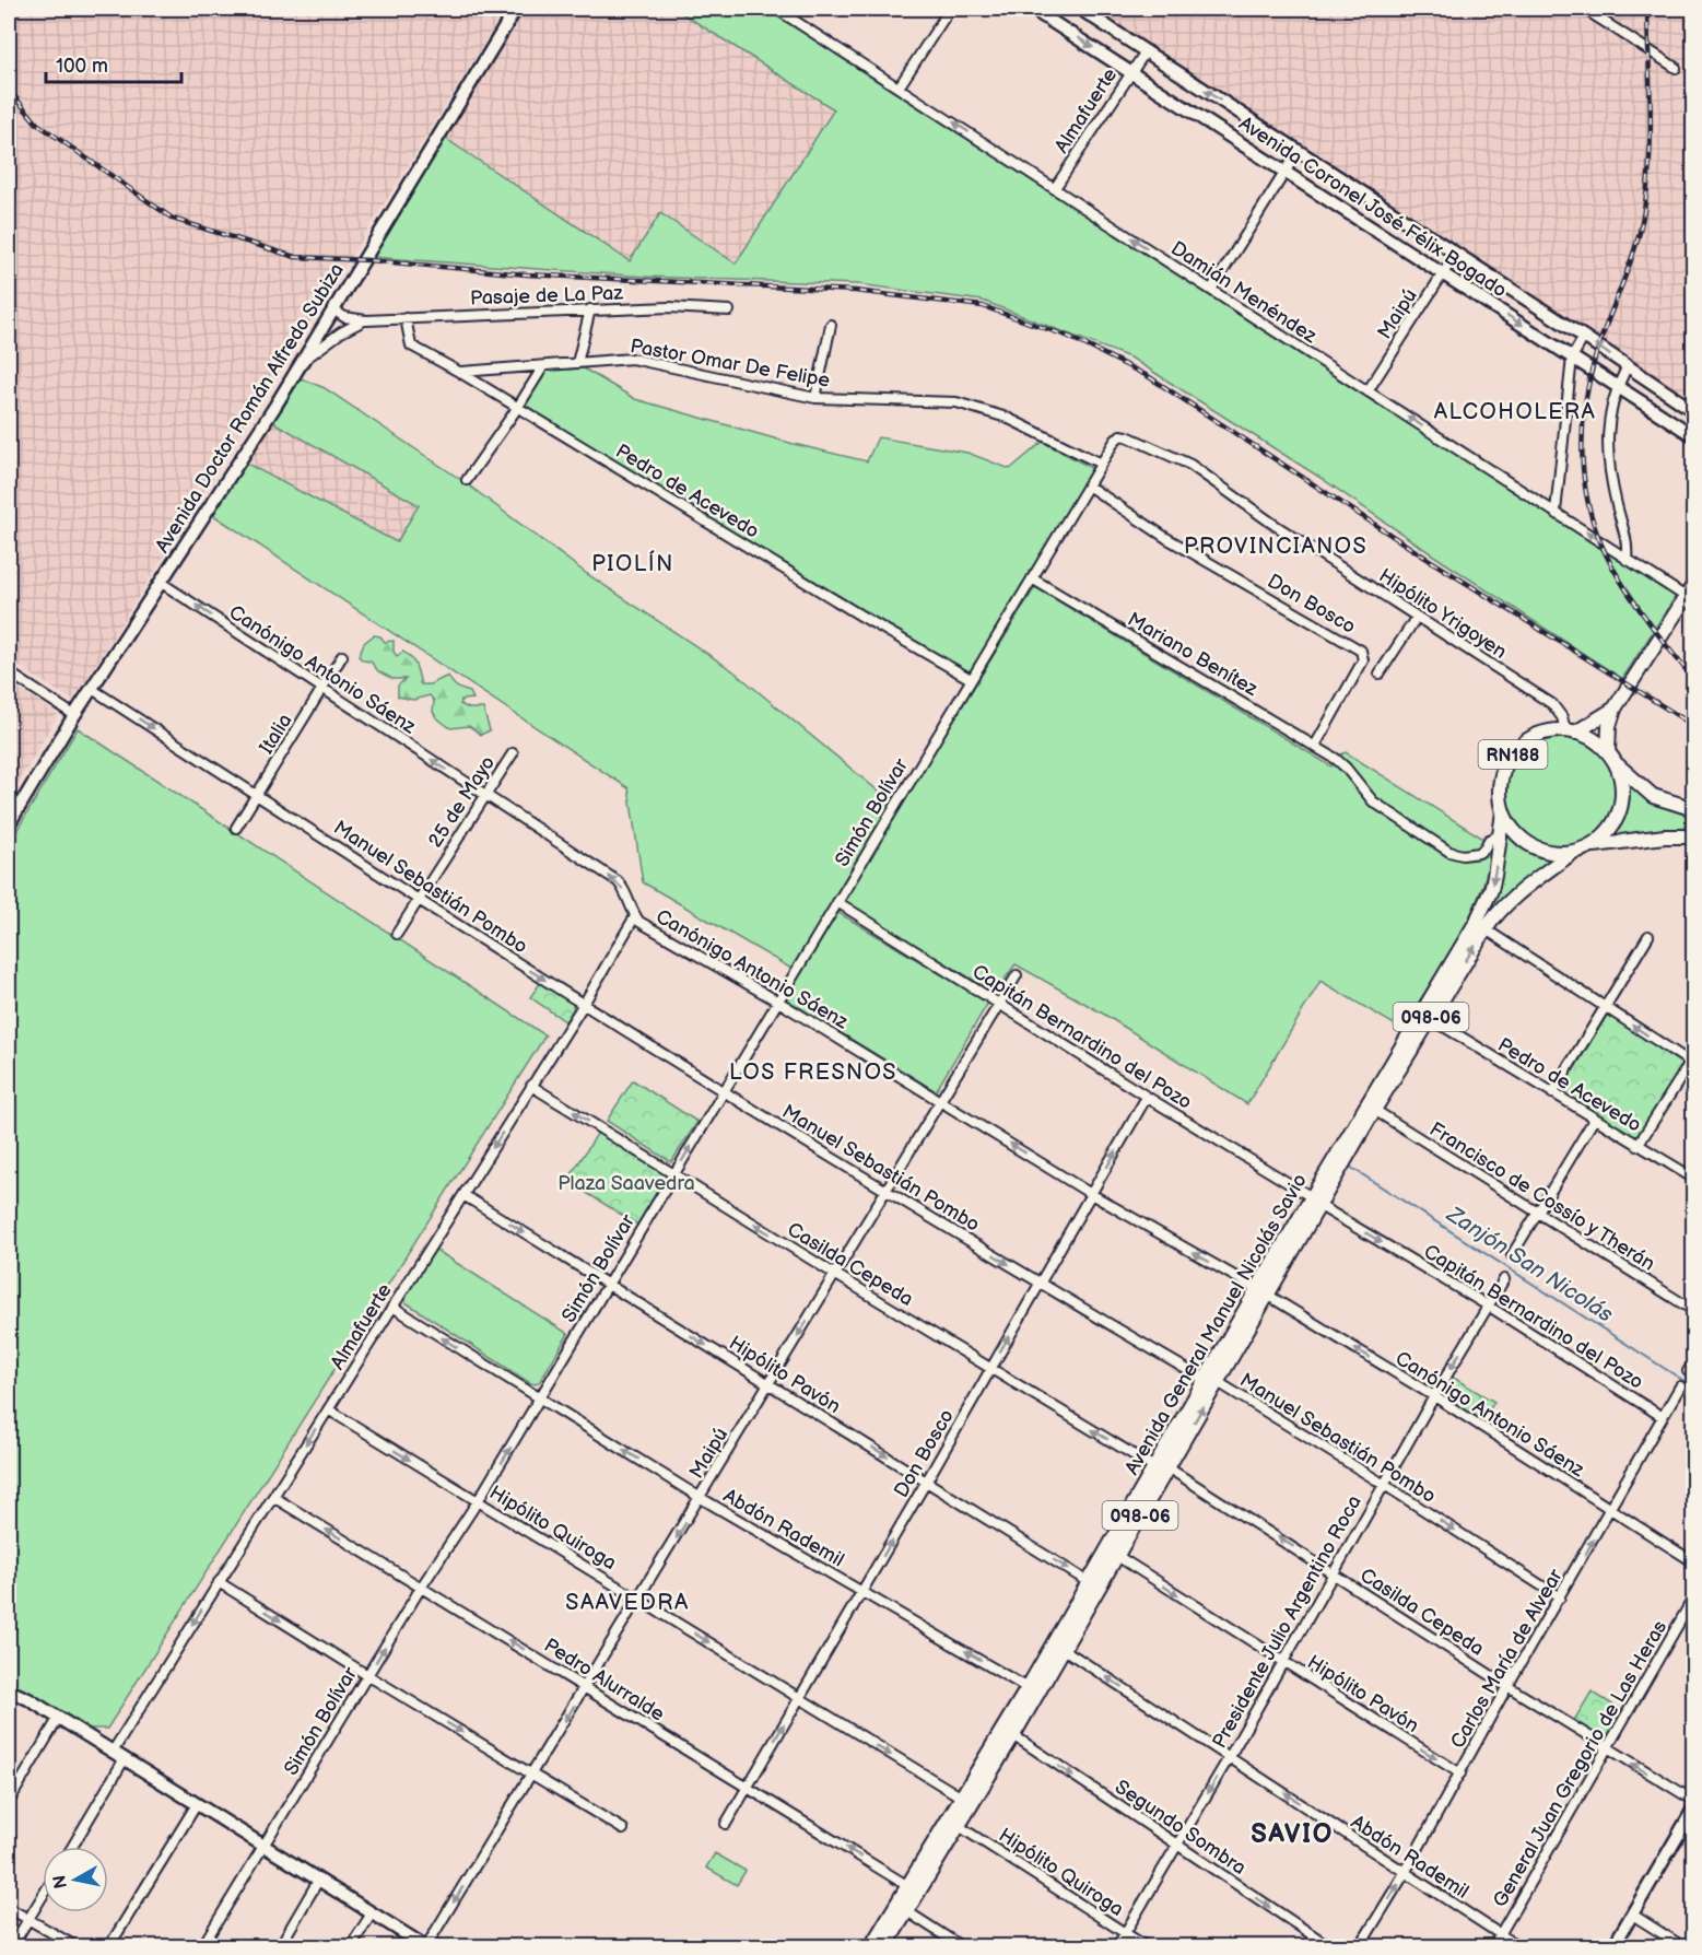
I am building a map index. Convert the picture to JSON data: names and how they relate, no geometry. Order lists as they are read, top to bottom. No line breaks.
{"streets":{"main road":["Avenida Coronel José Félix Bogado","Avenida Doctor Román Alfredo Subiza","RN188","098-06","Avenida General Manuel Nicolás Savio"],"street":["Almafuerte","Damián Menéndez","Pasaje de La Paz","Maipú","Pastor Omar De Felipe","Pedro de Acevedo","Don Bosco","Hipólito Yrigoyen","Mariano Benítez","Canónigo Antonio Sáenz","Italia","25 de Mayo","Simón Bolívar","Manuel Sebastián Pombo","Capitán Bernardino del Pozo","Francisco de Cossío y Therán","Casilda Cepeda","Hipólito Pavón","Hipólito Quiroga","Abdón Rademil","Presidente Julio Argentino Roca","Carlos María de Alvear","Pedro Alurralde","General Juan Gregorio de Las Heras","Segundo Sombra"]},"crossings":[["Almafuerte","Avenida Coronel José Félix Bogado"],["Almafuerte","Damián Menéndez"],["Almafuerte","Canónigo Antonio Sáenz"],["Almafuerte","Manuel Sebastián Pombo"],["Almafuerte","Casilda Cepeda"],["Almafuerte","Hipólito Pavón"],["Almafuerte","Hipólito Quiroga"],["Almafuerte","Abdón Rademil"],["Almafuerte","Pedro Alurralde"],["Avenida Coronel José Félix Bogado","Maipú"],["Damián Menéndez","Maipú"],["Damián Menéndez","Avenida General Manuel Nicolás Savio"],["Pasaje de La Paz","Avenida Doctor Román Alfredo Subiza"],["Pasaje de La Paz","Pedro de Acevedo"],["Maipú","Canónigo Antonio Sáenz"],["Maipú","Manuel Sebastián Pombo"],["Maipú","Capitán Bernardino del Pozo"],["Maipú","Casilda Cepeda"],["Maipú","Hipólito Pavón"],["Maipú","Hipólito Quiroga"],["Maipú","Abdón Rademil"],["Maipú","Pedro Alurralde"],["Pastor Omar De Felipe","Pedro de Acevedo"],["Pastor Omar De Felipe","Simón Bolívar"],["Avenida Doctor Román Alfredo Subiza","Canónigo Antonio Sáenz"],["Avenida Doctor Román Alfredo Subiza","Manuel Sebastián Pombo"],["Pedro de Acevedo","Simón Bolívar"],["Pedro de Acevedo","Avenida General Manuel Nicolás Savio"],["Don Bosco","Mariano Benítez"],["Don Bosco","Canónigo Antonio Sáenz"],["Don Bosco","Simón Bolívar"],["Don Bosco","Manuel Sebastián Pombo"],["Don Bosco","Capitán Bernardino del Pozo"],["Don Bosco","Casilda Cepeda"],["Don Bosco","Hipólito Pavón"],["Don Bosco","Hipólito Quiroga"],["Don Bosco","Abdón Rademil"],["Don Bosco","Pedro Alurralde"],["Hipólito Yrigoyen","RN188"],["Hipólito Yrigoyen","Simón Bolívar"],["Hipólito Yrigoyen","Avenida General Manuel Nicolás Savio"],["Mariano Benítez","Simón Bolívar"],["Mariano Benítez","Avenida General Manuel Nicolás Savio"],["Canónigo Antonio Sáenz","Italia"],["Canónigo Antonio Sáenz","25 de Mayo"],["Canónigo Antonio Sáenz","Simón Bolívar"],["Canónigo Antonio Sáenz","Avenida General Manuel Nicolás Savio"],["Canónigo Antonio Sáenz","Presidente Julio Argentino Roca"],["Canónigo Antonio Sáenz","Carlos María de Alvear"],["Italia","Manuel Sebastián Pombo"],["RN188","Avenida General Manuel Nicolás Savio"],["25 de Mayo","Manuel Sebastián Pombo"],["Simón Bolívar","Manuel Sebastián Pombo"],["Simón Bolívar","Capitán Bernardino del Pozo"],["Simón Bolívar","Casilda Cepeda"],["Simón Bolívar","Hipólito Pavón"],["Simón Bolívar","Hipólito Quiroga"],["Simón Bolívar","Abdón Rademil"],["Simón Bolívar","Pedro Alurralde"],["Manuel Sebastián Pombo","Avenida General Manuel Nicolás Savio"],["Manuel Sebastián Pombo","Presidente Julio Argentino Roca"],["Manuel Sebastián Pombo","Carlos María de Alvear"],["Capitán Bernardino del Pozo","Avenida General Manuel Nicolás Savio"],["Capitán Bernardino del Pozo","Presidente Julio Argentino Roca"],["Capitán Bernardino del Pozo","Carlos María de Alvear"],["Francisco de Cossío y Therán","Avenida General Manuel Nicolás Savio"],["Casilda Cepeda","Avenida General Manuel Nicolás Savio"],["Casilda Cepeda","Presidente Julio Argentino Roca"],["Casilda Cepeda","Carlos María de Alvear"],["Casilda Cepeda","General Juan Gregorio de Las Heras"],["Avenida General Manuel Nicolás Savio","Hipólito Pavón"],["Avenida General Manuel Nicolás Savio","Hipólito Quiroga"],["Avenida General Manuel Nicolás Savio","Abdón Rademil"],["Avenida General Manuel Nicolás Savio","Pedro Alurralde"],["Avenida General Manuel Nicolás Savio","Segundo Sombra"],["Hipólito Pavón","Presidente Julio Argentino Roca"],["Hipólito Pavón","Carlos María de Alvear"],["Hipólito Quiroga","Presidente Julio Argentino Roca"],["Abdón Rademil","Presidente Julio Argentino Roca"],["Abdón Rademil","Carlos María de Alvear"],["Abdón Rademil","General Juan Gregorio de Las Heras"],["Presidente Julio Argentino Roca","Segundo Sombra"]],"one_way":["Almafuerte","Damián Menéndez","Maipú","Canónigo Antonio Sáenz","Manuel Sebastián Pombo","Casilda Cepeda","Hipólito Pavón","Hipólito Quiroga","Abdón Rademil","Pedro Alurralde","Segundo Sombra"],"districts":["ALCOHOLERA","PROVINCIANOS","PIOLÍN","LOS FRESNOS","SAAVEDRA","SAVIO"],"water":["Zanjón San Nicolás"],"parks":["Plaza Saavedra"],"scale_bar":"100 m","north":"left"}
